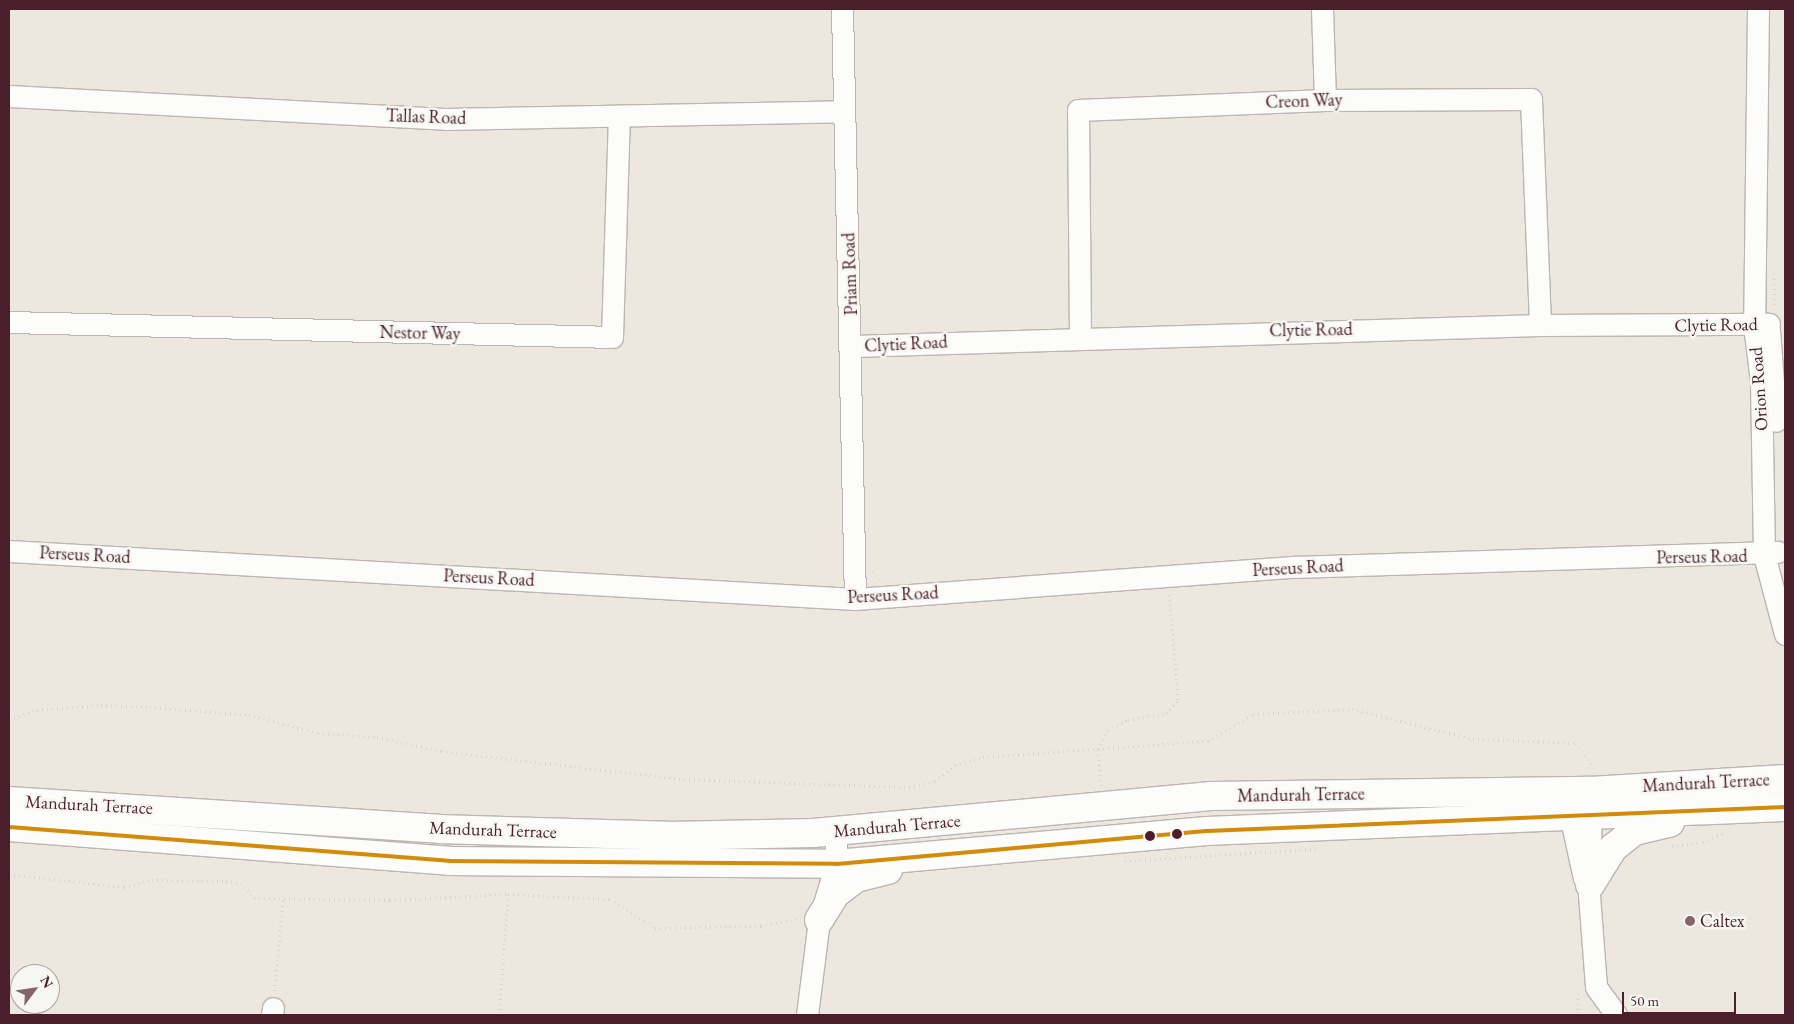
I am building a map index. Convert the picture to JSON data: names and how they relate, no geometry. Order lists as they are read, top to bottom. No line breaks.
{"streets":{"main road":["Mandurah Terrace"],"street":["Creon Way","Tallas Road","Priam Road","Clytie Road","Nestor Way","Orion Road","Perseus Road"]},"crossings":[["Creon Way","Clytie Road"],["Tallas Road","Priam Road"],["Tallas Road","Nestor Way"],["Priam Road","Clytie Road"],["Priam Road","Perseus Road"],["Clytie Road","Orion Road"],["Orion Road","Perseus Road"]],"places":["Caltex"],"scale_bar":"50 m","north":"top right"}
